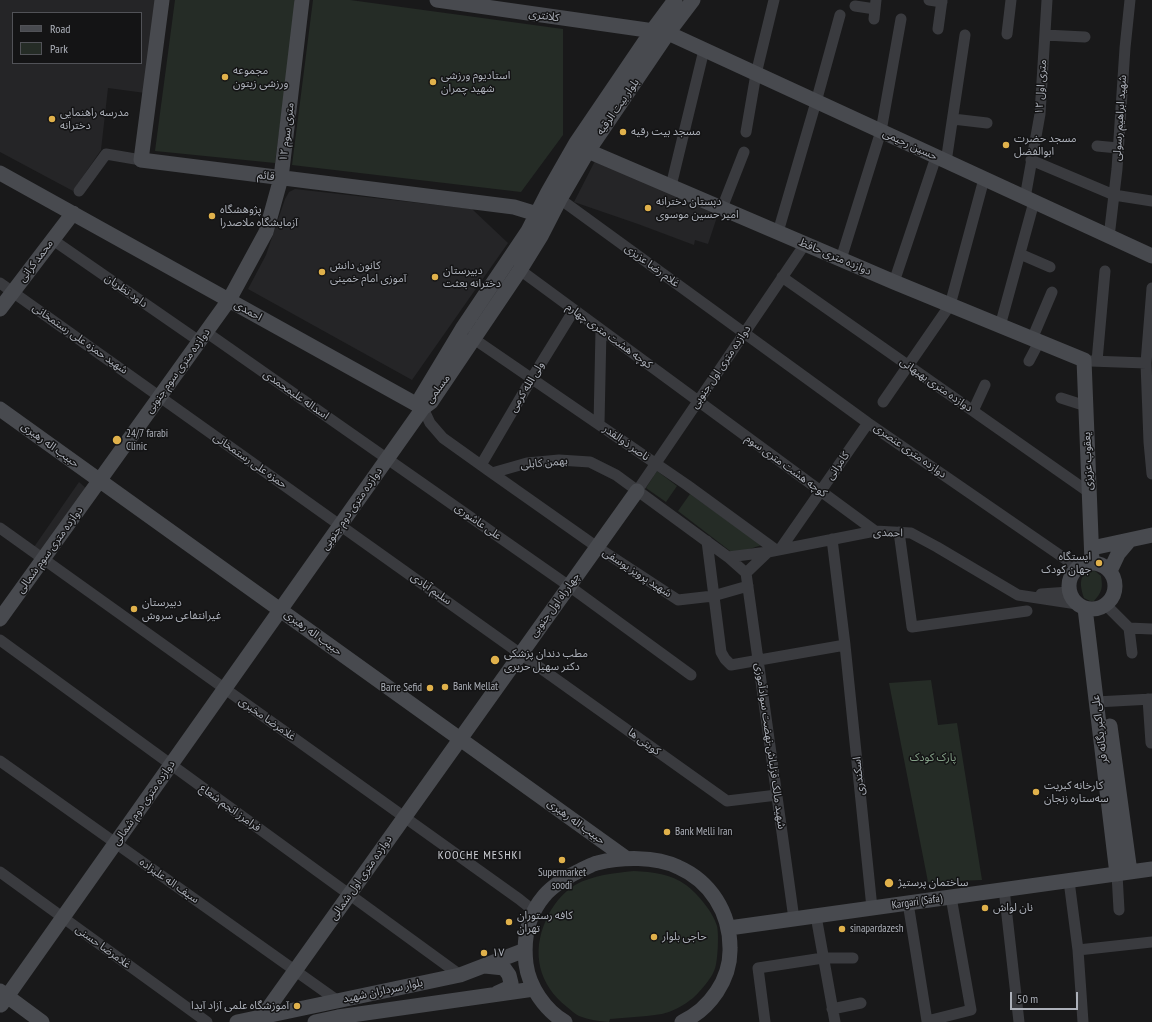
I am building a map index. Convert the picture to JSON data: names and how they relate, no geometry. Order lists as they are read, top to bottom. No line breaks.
{"streets":{"main road":["کلانتری","بلوار بیت الرقیه","۱۲ متری سوم","حسین رحیمی","قائم","دوازده متری حافظ","محمد کرانی","احمدی","دوازده متری سوم جنوبی","مسلمی","حبیب اله رهبری","یعقوب عزیزی","دوازده متری دوم جنوبی","دوازده متری سوم شمالی","چهارراه اول جنوبی","علی اکبر یگانه فر","دوازده متری دوم شمالی","دوازده متری اول شمالی","Kargari (Safa)","بلوار سرداران شهید"],"street":["۱۲ متری اول","شهید ابراهیم رسولی","غلام رضا عزیزی","داود نظریان","کوچه هشت متری چهارم","شهید حمزه علی رستمخانی","دوازده متری اول جنوبی","دوازده متری بهبهانی","ولی الله کرمی","اسداله علیمحمدی","ناصر ذوالقدر","دوازده متری عنصری","حمزه علی رستمخانی","بهمن کابلی","کوچه هشت متری سوم","کامرانی","علی عاشوری","شهید پرویز یوسفی","سلیم آبادی","غلامرضا مخبری","کویتی ها","شهید مالک قزلباش-نهضت سوادآموزی","اسکندری","فرامرز انجم شعاع","سیف اله علیزاده","غلامرضا حسنی"]},"crossings":[["کلانتری","بلوار بیت الرقیه"],["کلانتری","حسین رحیمی"],["۱۲ متری اول","حسین رحیمی"],["۱۲ متری اول","دوازده متری حافظ"],["بلوار بیت الرقیه","حسین رحیمی"],["بلوار بیت الرقیه","قائم"],["بلوار بیت الرقیه","دوازده متری حافظ"],["بلوار بیت الرقیه","غلام رضا عزیزی"],["بلوار بیت الرقیه","مسلمی"],["شهید ابراهیم رسولی","حسین رحیمی"],["۱۲ متری سوم","قائم"],["۱۲ متری سوم","احمدی"],["۱۲ متری سوم","دوازده متری سوم جنوبی"],["قائم","مسلمی"],["دوازده متری حافظ","دوازده متری اول جنوبی"],["دوازده متری حافظ","یعقوب عزیزی"],["محمد کرانی","داود نظریان"],["محمد کرانی","احمدی"],["محمد کرانی","شهید حمزه علی رستمخانی"],["غلام رضا عزیزی","دوازده متری اول جنوبی"],["غلام رضا عزیزی","دوازده متری عنصری"],["داود نظریان","دوازده متری سوم جنوبی"],["داود نظریان","اسداله علیمحمدی"],["احمدی","دوازده متری سوم جنوبی"],["احمدی","مسلمی"],["احمدی","ناصر ذوالقدر"],["احمدی","دوازده متری عنصری"],["احمدی","یعقوب عزیزی"],["احمدی","بهمن کابلی"],["احمدی","کوچه هشت متری سوم"],["احمدی","کامرانی"],["احمدی","دوازده متری دوم جنوبی"],["احمدی","علی اکبر یگانه فر"],["احمدی","اسکندری"],["کوچه هشت متری چهارم","دوازده متری اول جنوبی"],["کوچه هشت متری چهارم","ولی الله کرمی"],["کوچه هشت متری چهارم","مسلمی"],["کوچه هشت متری چهارم","کوچه هشت متری سوم"],["شهید حمزه علی رستمخانی","دوازده متری سوم جنوبی"],["شهید حمزه علی رستمخانی","حمزه علی رستمخانی"],["دوازده متری اول جنوبی","دوازده متری بهبهانی"],["دوازده متری اول جنوبی","ناصر ذوالقدر"],["دوازده متری اول جنوبی","دوازده متری عنصری"],["دوازده متری اول جنوبی","بهمن کابلی"],["دوازده متری اول جنوبی","کوچه هشت متری سوم"],["دوازده متری اول جنوبی","چهارراه اول جنوبی"],["دوازده متری سوم جنوبی","اسداله علیمحمدی"],["دوازده متری سوم جنوبی","حبیب اله رهبری"],["دوازده متری سوم جنوبی","حمزه علی رستمخانی"],["دوازده متری سوم جنوبی","دوازده متری سوم شمالی"],["دوازده متری بهبهانی","یعقوب عزیزی"],["ولی الله کرمی","ناصر ذوالقدر"],["مسلمی","ناصر ذوالقدر"],["مسلمی","دوازده متری دوم جنوبی"],["اسداله علیمحمدی","دوازده متری دوم جنوبی"],["اسداله علیمحمدی","علی عاشوری"],["ناصر ذوالقدر","کامرانی"],["حبیب اله رهبری","دوازده متری دوم جنوبی"],["حبیب اله رهبری","دوازده متری سوم شمالی"],["حبیب اله رهبری","چهارراه اول جنوبی"],["حبیب اله رهبری","دوازده متری دوم شمالی"],["حبیب اله رهبری","دوازده متری اول شمالی"],["دوازده متری عنصری","یعقوب عزیزی"],["دوازده متری عنصری","کامرانی"],["دوازده متری عنصری","علی اکبر یگانه فر"],["حمزه علی رستمخانی","دوازده متری دوم جنوبی"],["حمزه علی رستمخانی","سلیم آبادی"],["یعقوب عزیزی","علی اکبر یگانه فر"],["بهمن کابلی","کامرانی"],["بهمن کابلی","شهید پرویز یوسفی"],["بهمن کابلی","چهارراه اول جنوبی"],["بهمن کابلی","شهید مالک قزلباش-نهضت سوادآموزی"],["کوچه هشت متری سوم","کامرانی"],["کامرانی","شهید مالک قزلباش-نهضت سوادآموزی"],["دوازده متری دوم جنوبی","علی عاشوری"],["دوازده متری دوم جنوبی","سلیم آبادی"],["دوازده متری دوم جنوبی","دوازده متری دوم شمالی"],["علی عاشوری","چهارراه اول جنوبی"],["دوازده متری سوم شمالی","غلامرضا مخبری"],["شهید پرویز یوسفی","چهارراه اول جنوبی"],["شهید پرویز یوسفی","شهید مالک قزلباش-نهضت سوادآموزی"],["سلیم آبادی","چهارراه اول جنوبی"],["سلیم آبادی","کویتی ها"],["چهارراه اول جنوبی","کویتی ها"],["چهارراه اول جنوبی","دوازده متری اول شمالی"],["غلامرضا مخبری","دوازده متری دوم شمالی"],["غلامرضا مخبری","دوازده متری اول شمالی"],["علی اکبر یگانه فر","Kargari (Safa)"],["کویتی ها","شهید مالک قزلباش-نهضت سوادآموزی"],["شهید مالک قزلباش-نهضت سوادآموزی","Kargari (Safa)"],["اسکندری","Kargari (Safa)"],["دوازده متری دوم شمالی","فرامرز انجم شعاع"],["دوازده متری دوم شمالی","سیف اله علیزاده"],["دوازده متری دوم شمالی","غلامرضا حسنی"],["فرامرز انجم شعاع","دوازده متری اول شمالی"],["فرامرز انجم شعاع","بلوار سرداران شهید"],["دوازده متری اول شمالی","سیف اله علیزاده"],["دوازده متری اول شمالی","بلوار سرداران شهید"],["سیف اله علیزاده","بلوار سرداران شهید"]],"districts":["KOOCHE MESHKI"],"parks":["پارک کودک"],"places":["مجموعه ورزشی زیتون","استادیوم ورزشی شهید چمران","مدرسه راهنمایی دخترانه","مسجد بیت رقیه","مسجد حضرت ابوالفضل","دبستان دخترانه امیر حسین موسوی","پژوهشگاه آزمایشگاه ملاصدرا","کانون دانش آموزی امام خمینی","دبیرستان دخترانه بعثت","24/7 farabi Clinic","ایستگاه جهان کودک","دبیرستان غیرانتفاعی سروش","مطب دندان پزشکی دکتر سهیل حریری","Bank Mellat","Barre Sefid","کارخانه کبریت سه‌ستاره زنجان","Bank Melli Iran","Supermarket soodi","ساختمان پرستیژ","نان لواش","کافه رستوران تهران","sinapardazesh","حاجی بلوار","۱۷","آموزشگاه علمی آزاد آیدا"],"legend":["Road","Park"],"scale_bar":"50 m"}
